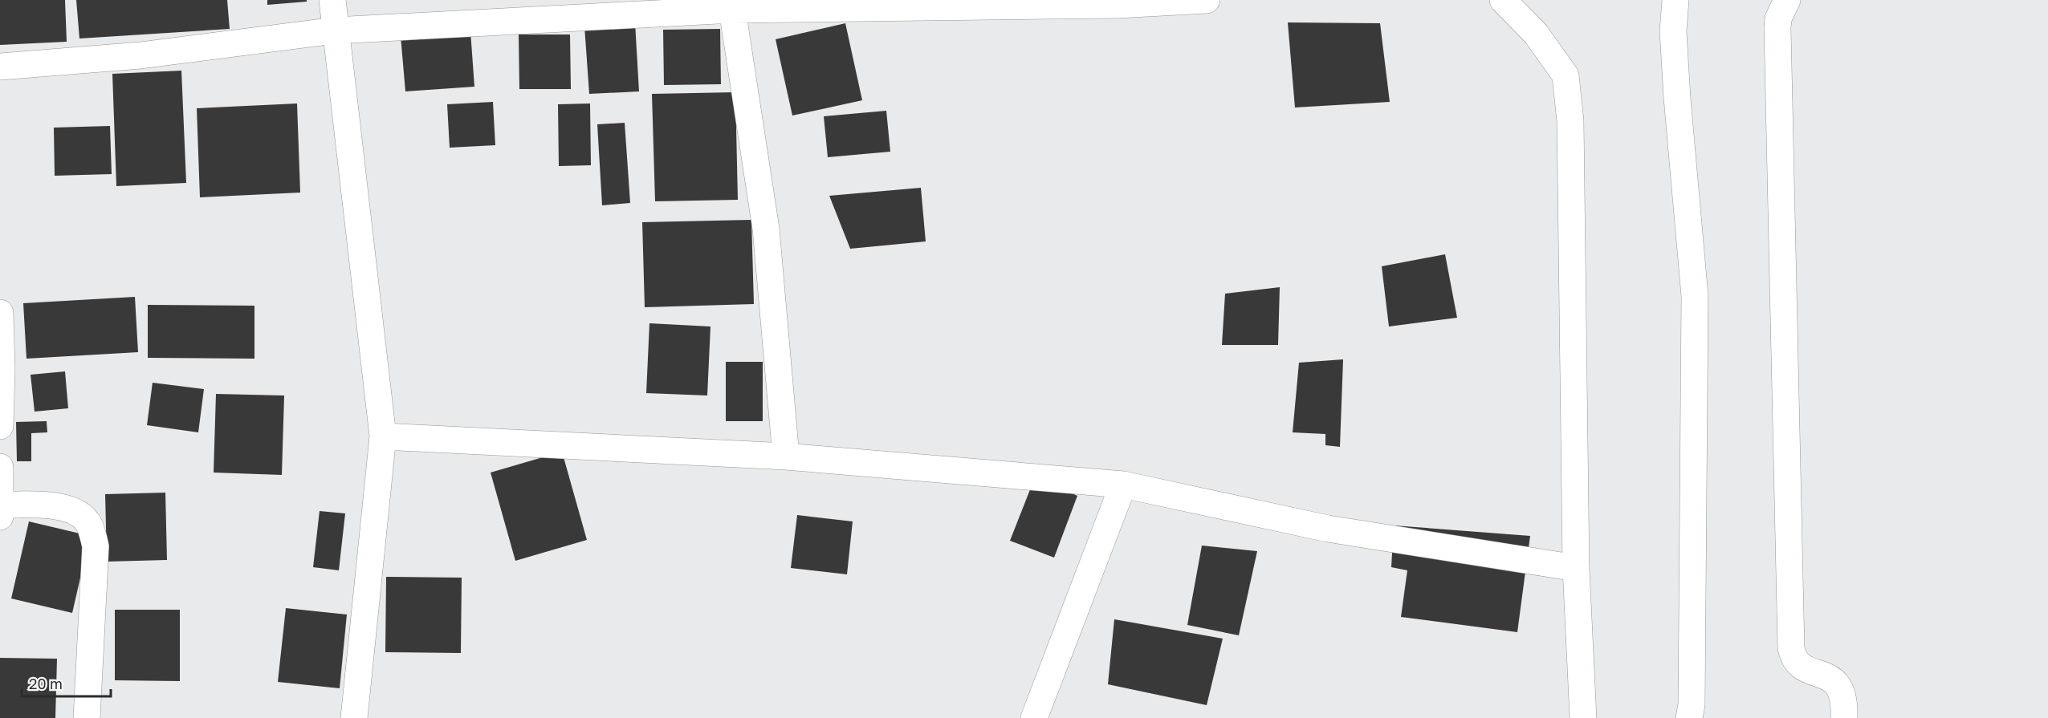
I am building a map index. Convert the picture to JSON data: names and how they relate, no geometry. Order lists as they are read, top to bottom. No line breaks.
{"scale_bar":"20 m"}
